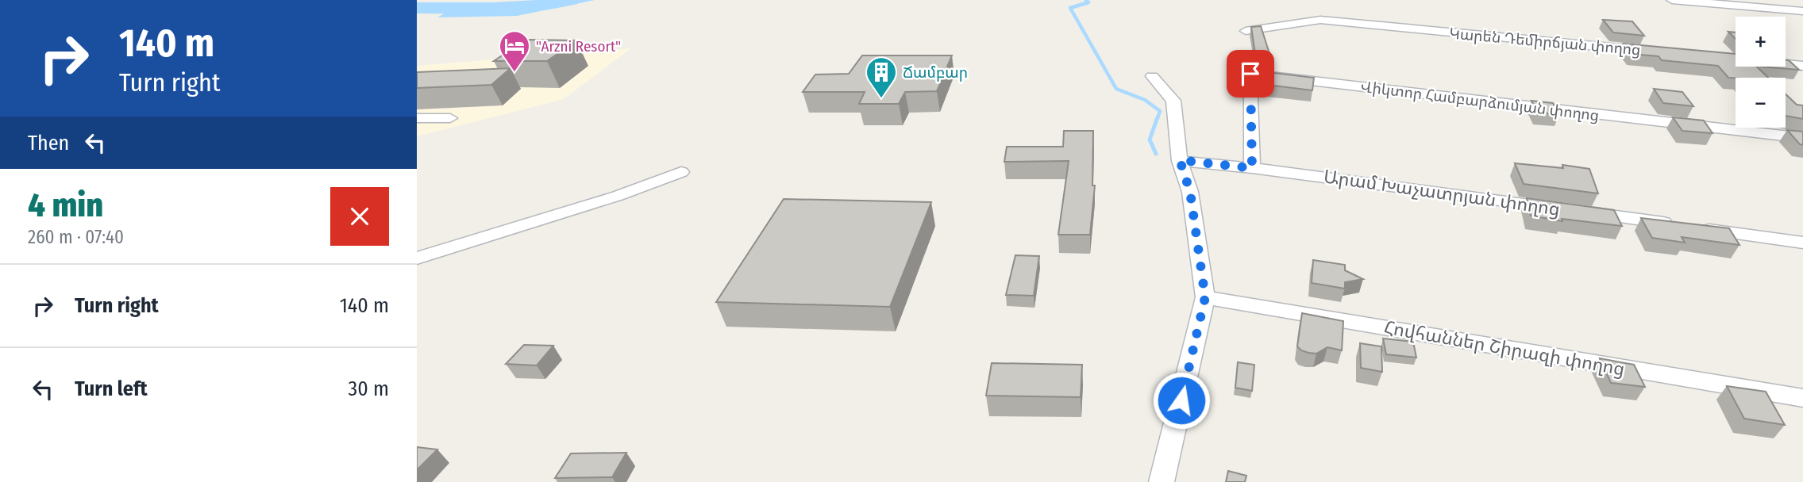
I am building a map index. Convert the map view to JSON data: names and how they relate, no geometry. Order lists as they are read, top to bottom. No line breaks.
{"streets":{"street":["Կարեն Դեմիրճյան փողոց","Վիկտոր Համբարձումյան փողոց","Արամ Խաչատրյան փողոց","Հովհաններ Շիրազի փողոց"]},"crossings":[["Վիկտոր Համբարձումյան փողոց","Արամ Խաչատրյան փողոց"]],"places":{"hotel":["\"Arzni Resort\""],"building":["Ճամբար"]},"page":{"turn":["140 m","Turn right"],"map_buttons":["+","−"],"then":"Then","heading":["4 min","260 m · 07:40"],"list":[{"name":"Turn right","value":"140 m"},{"name":"Turn left","value":"30 m"}]}}
